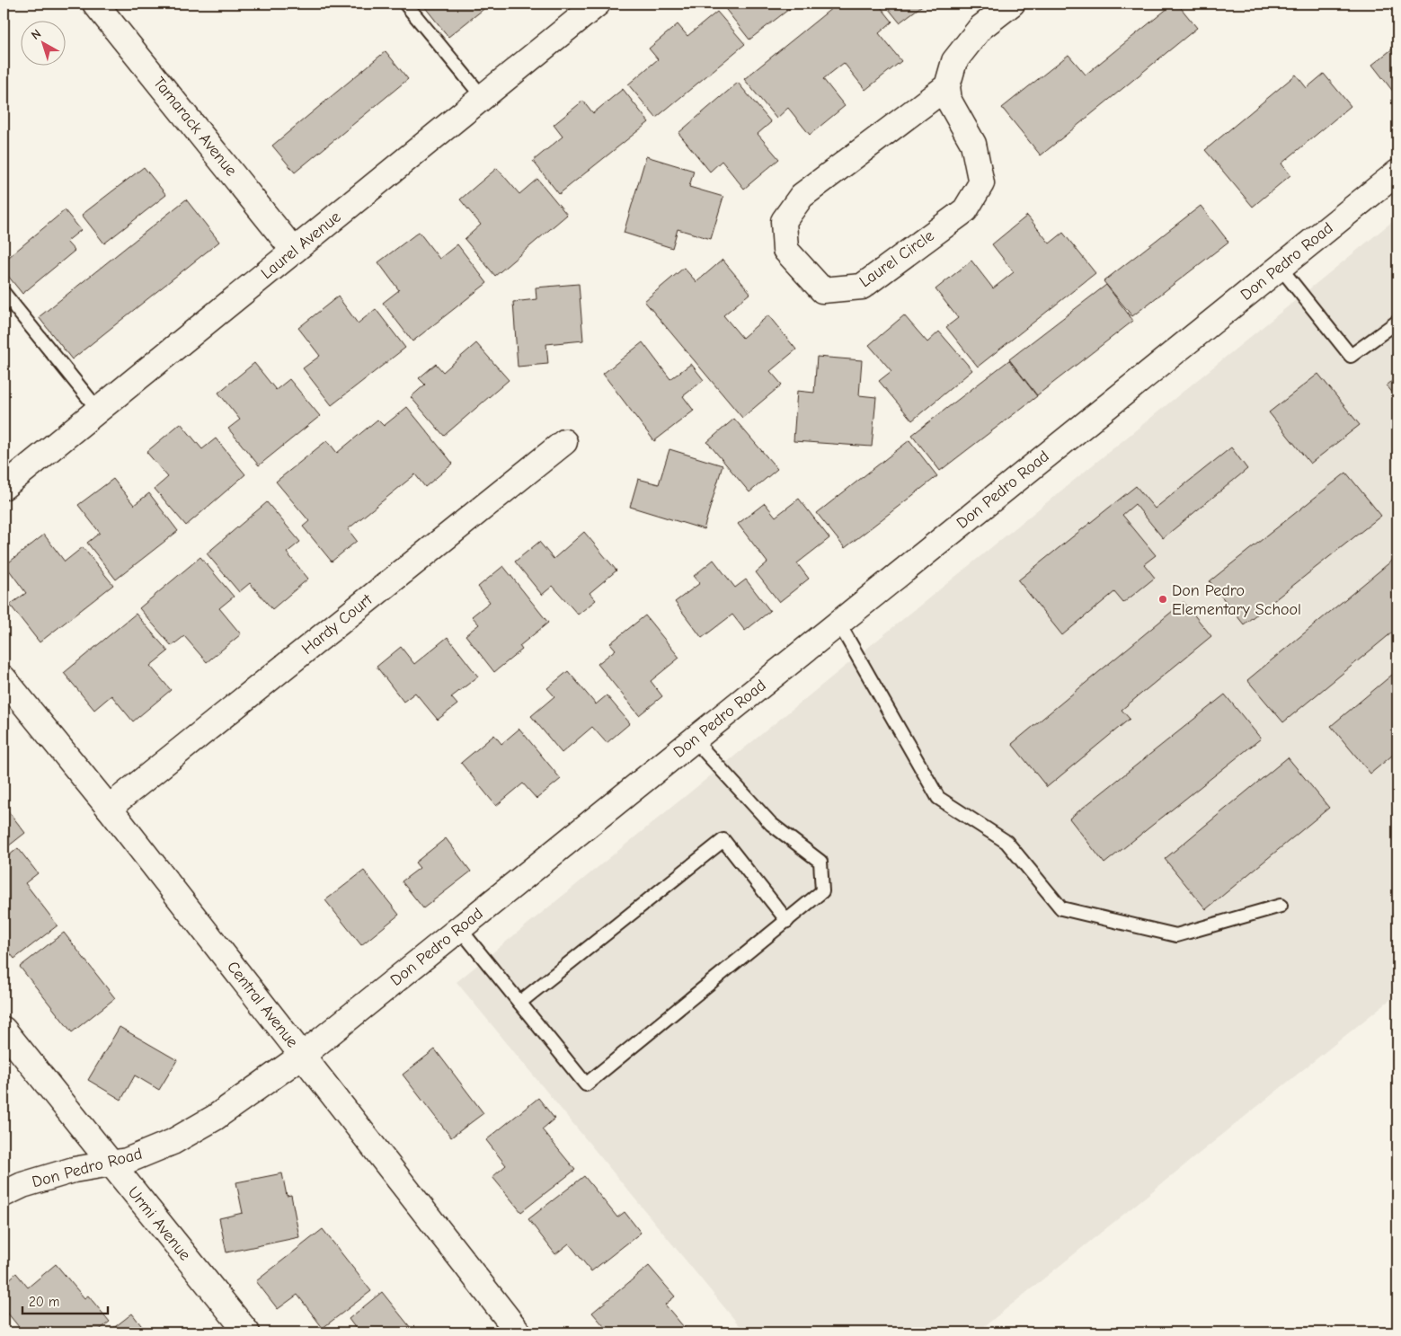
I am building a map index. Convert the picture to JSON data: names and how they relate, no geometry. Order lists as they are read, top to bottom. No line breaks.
{"streets":{"street":["Tamarack Avenue","Laurel Avenue","Laurel Circle","Don Pedro Road","Hardy Court","Central Avenue","Urmi Avenue"]},"crossings":[["Tamarack Avenue","Laurel Avenue"],["Don Pedro Road","Central Avenue"],["Don Pedro Road","Urmi Avenue"],["Hardy Court","Central Avenue"]],"places":["Don Pedro Elementary School"],"scale_bar":"20 m","north":"top left"}
